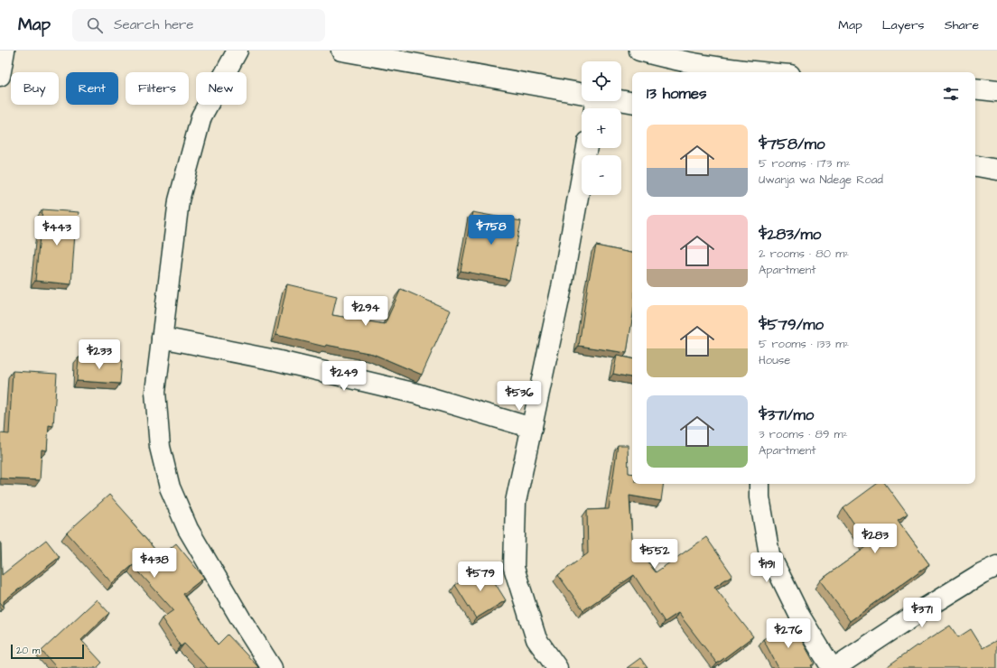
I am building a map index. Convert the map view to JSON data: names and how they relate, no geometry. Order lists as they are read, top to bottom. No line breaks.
{"scale_bar":"20 m","page":{"header":"Map","search":"Search here","nav":["Map","Layers","Share"],"map_buttons":["+","−"],"chip":["Buy","Rent","Filters","New"],"heading":"13 homes","list":[{"name":"$758/mo","note":"5 rooms · 173 m² · Uwanja wa Ndege Road"},{"name":"$283/mo","note":"2 rooms · 80 m² · Apartment"},{"name":"$579/mo","note":"5 rooms · 133 m² · House"},{"name":"$371/mo","note":"3 rooms · 89 m² · Apartment"}],"price":["$758","$443","$294","$233","$249","$536","$283","$552","$438","$191","$579","$371","$276"],"scale":"20 m"}}
